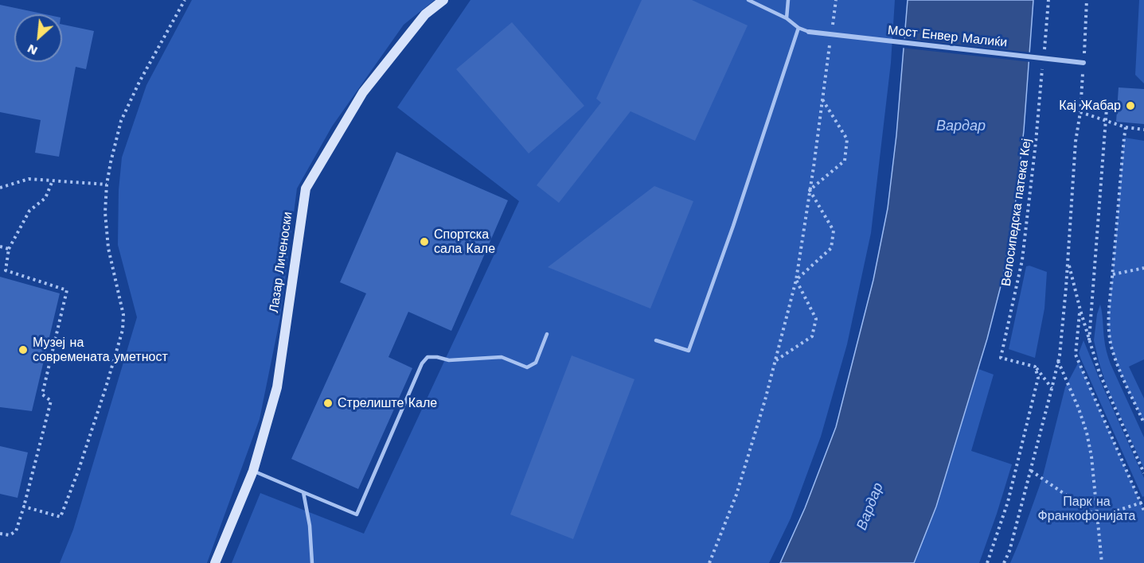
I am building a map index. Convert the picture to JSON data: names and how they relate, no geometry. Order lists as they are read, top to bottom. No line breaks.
{"streets":{"street":["Мост Енвер Малиќи","Лазар Личеноски"],"path":["Велосипедска патека Кеј"]},"water":["Вардар"],"parks":["Парк на Франкофонијата"],"places":["Кај Жабар","Спортска сала Кале","Музеј на современата уметност","Стрелиште Кале"],"north":"bottom left"}
